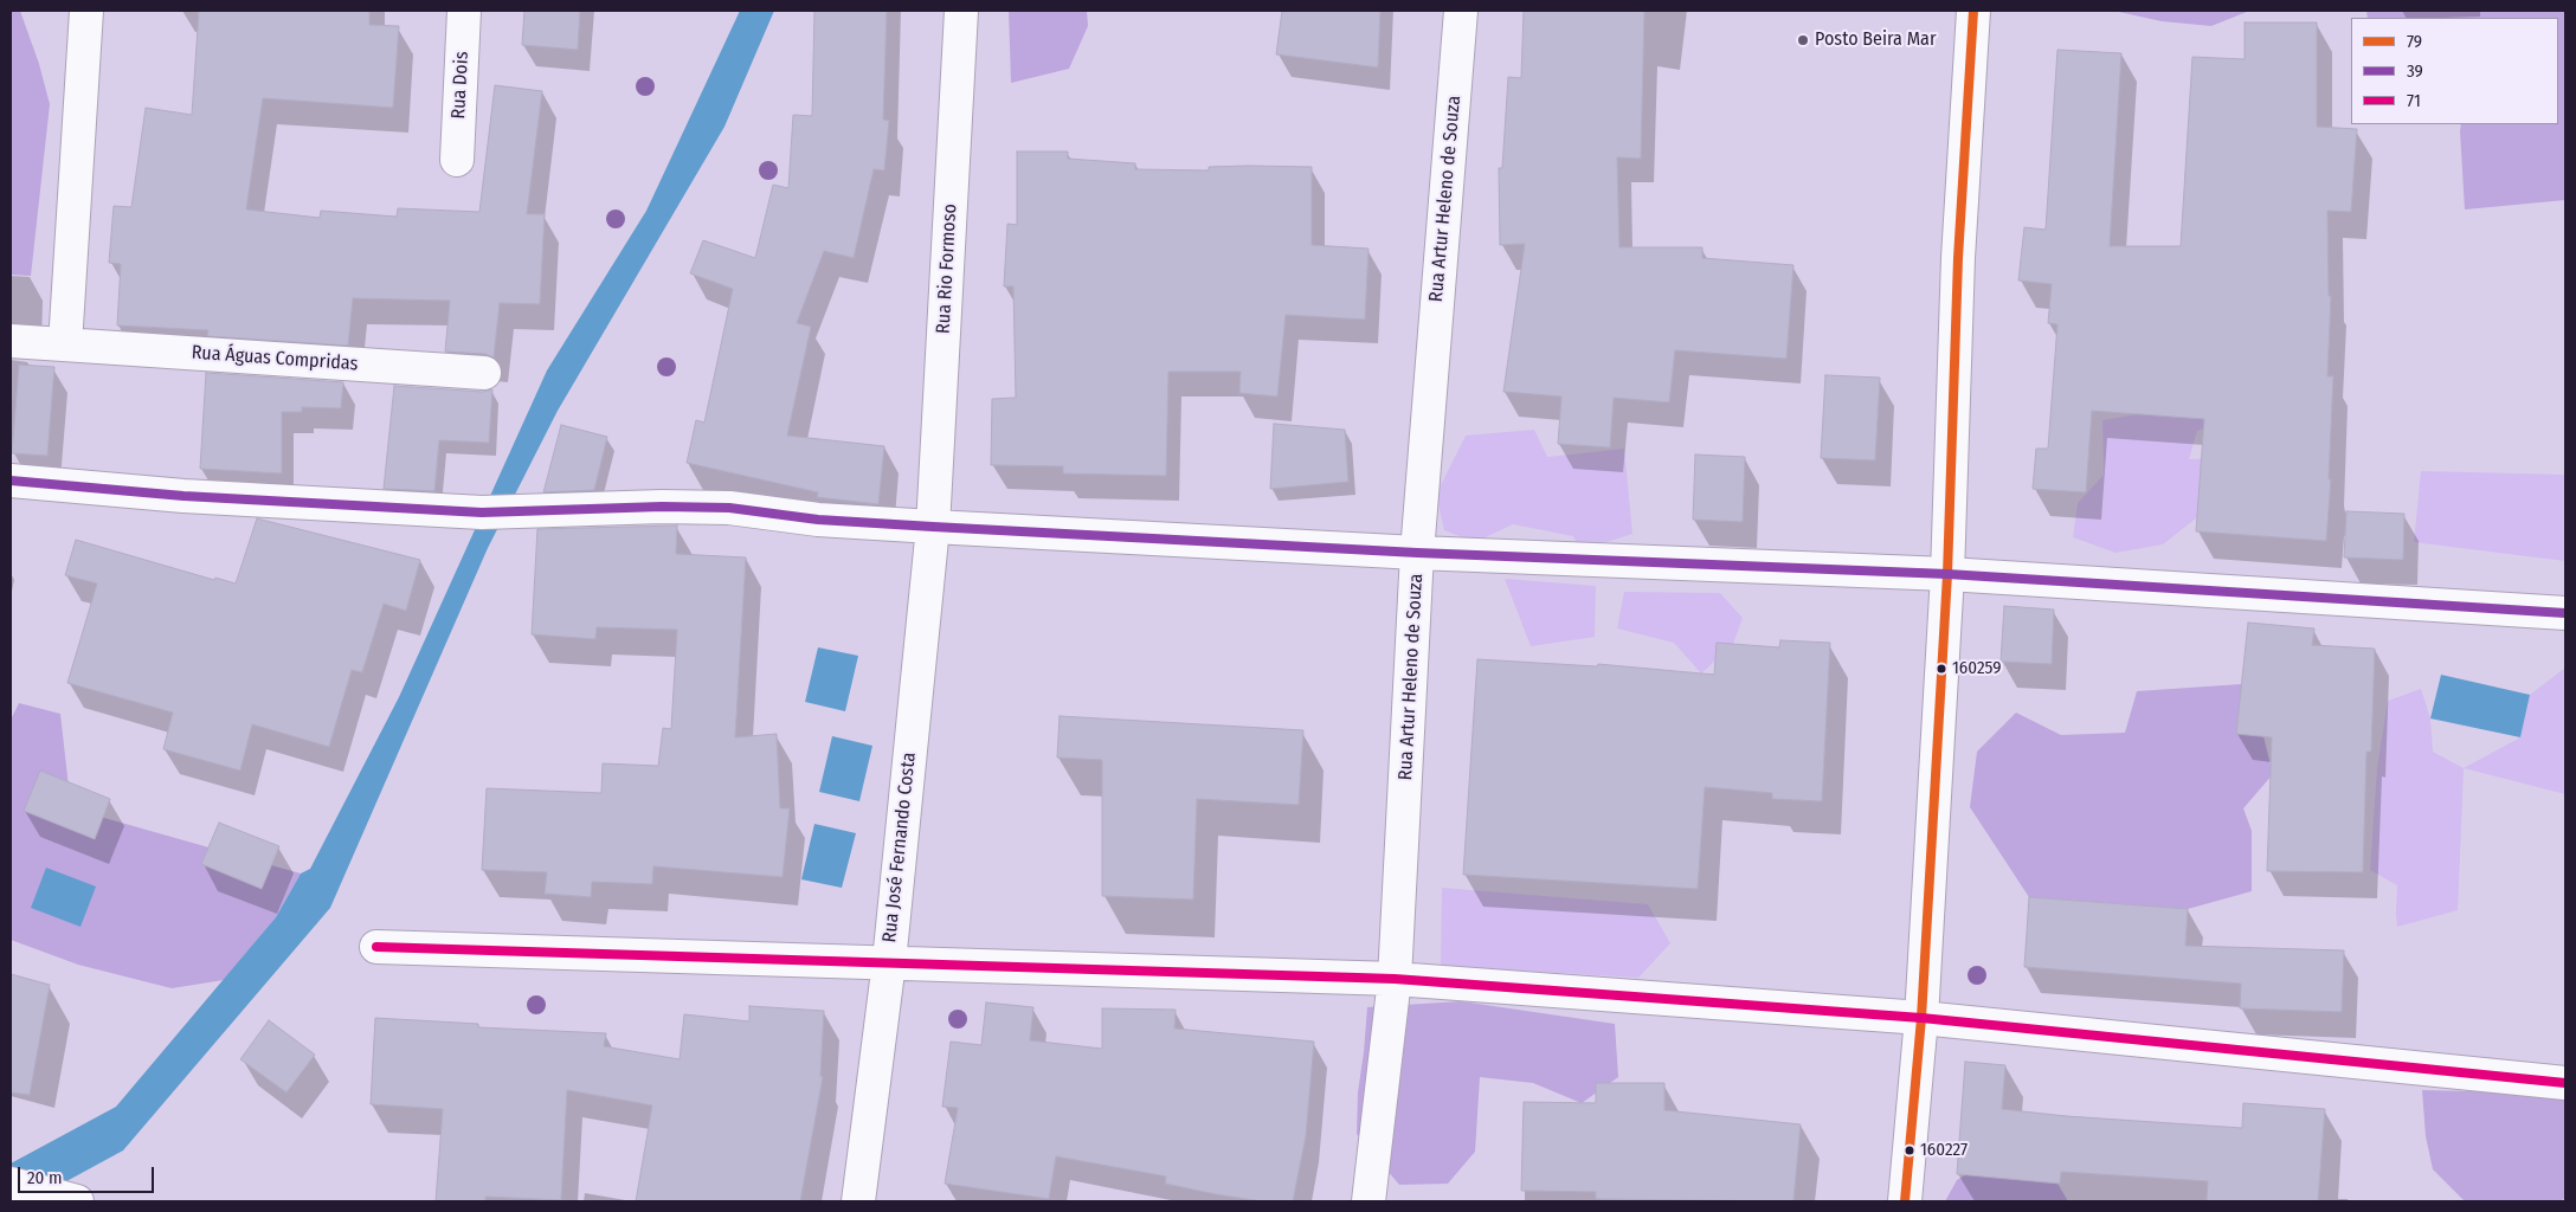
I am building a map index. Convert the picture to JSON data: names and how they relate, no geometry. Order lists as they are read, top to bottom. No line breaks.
{"streets":{"street":["Rua Dois","Rua Artur Heleno de Souza","Rua Rio Formoso","Rua Águas Compridas","Rua José Fernando Costa"]},"crossings":[["Rua Rio Formoso","Rua José Fernando Costa"]],"places":["Posto Beira Mar","160259","160227"],"lines":["transit line 79","transit line 39","transit line 71"],"legend":["79","39","71"],"scale_bar":"20 m"}
